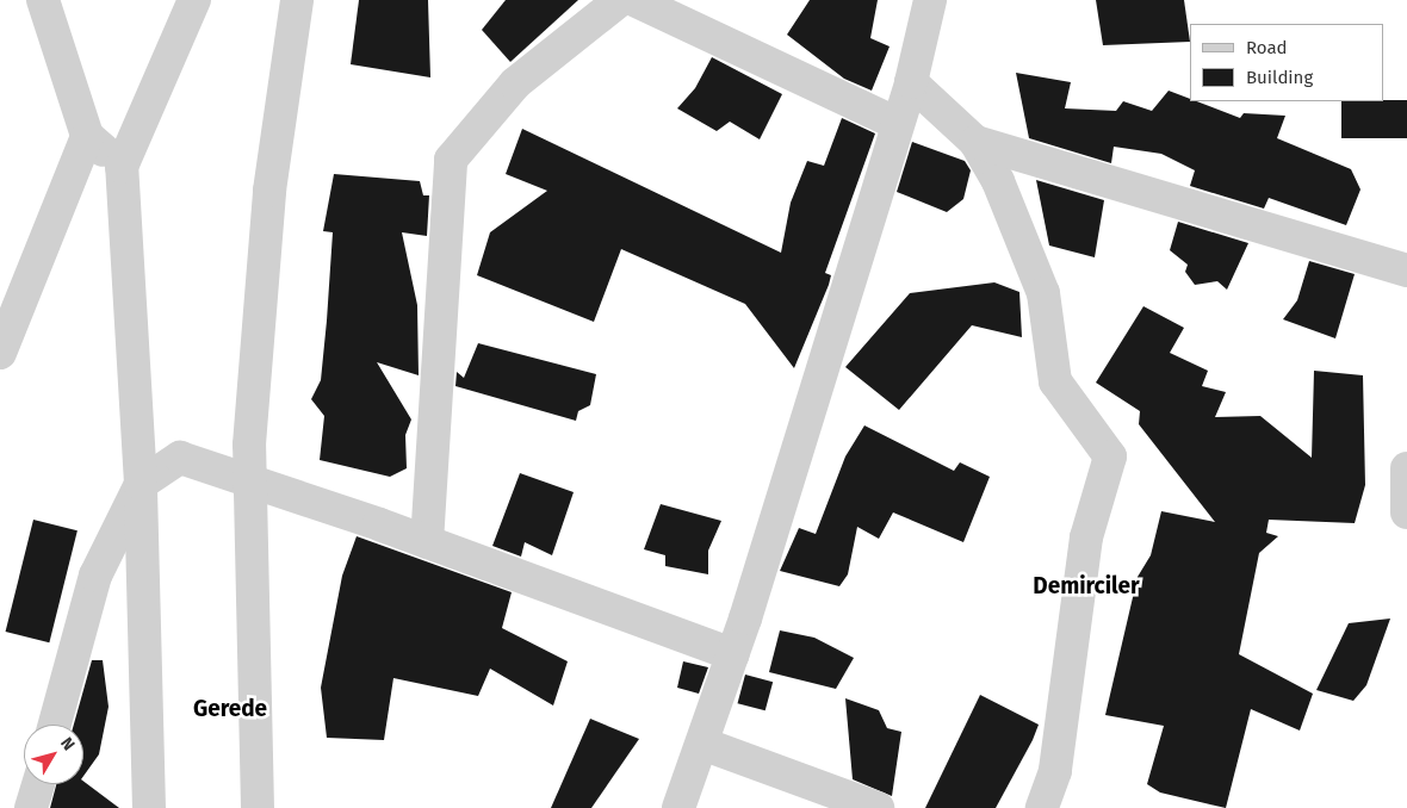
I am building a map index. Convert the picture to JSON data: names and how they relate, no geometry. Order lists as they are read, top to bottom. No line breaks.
{"districts":["Demirciler","Gerede"],"legend":["Road","Building"],"north":"top right"}
